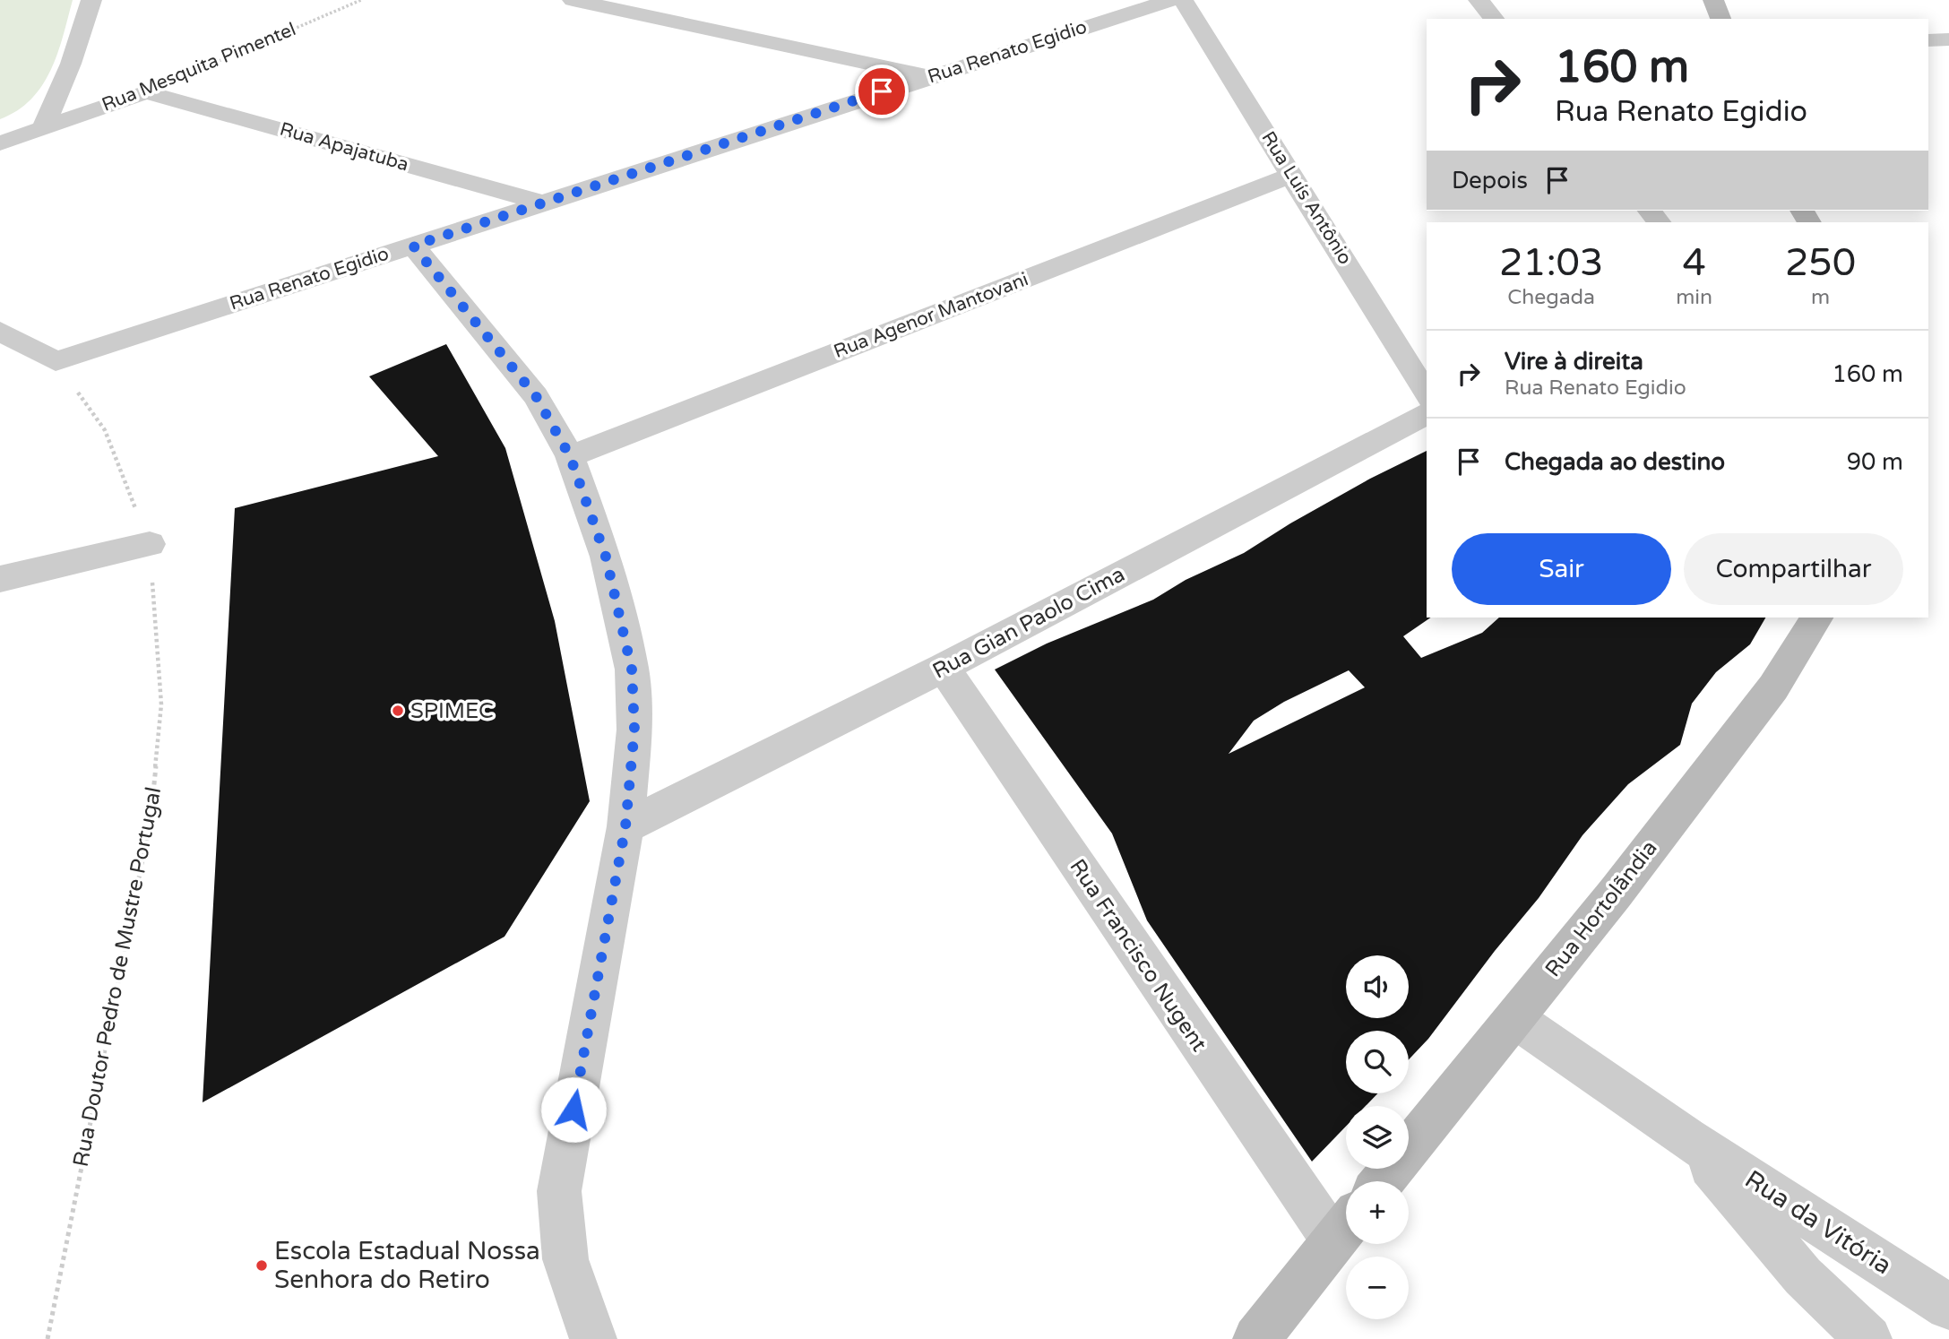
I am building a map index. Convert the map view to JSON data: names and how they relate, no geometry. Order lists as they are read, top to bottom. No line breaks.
{"streets":{"street":["Rua Renato Egidio","Rua Mesquita Pimentel","Rua Apajatuba","Rua Luís Antônio","Rua Agenor Mantovani","Rua Gian Paolo Cima","Rua Hortolãndia","Rua Francisco Nugent","Rua da Vitória"],"path":["Rua Doutor Pedro de Mustre Portugal"]},"crossings":[["Rua Renato Egidio","Rua Apajatuba"],["Rua Renato Egidio","Rua Doutor Pedro de Mustre Portugal"],["Rua Mesquita Pimentel","Rua Apajatuba"],["Rua Luís Antônio","Rua Agenor Mantovani"],["Rua Gian Paolo Cima","Rua Francisco Nugent"],["Rua Hortolãndia","Rua da Vitória"]],"places":["SPIMEC","Escola Estadual Nossa Senhora do Retiro"],"page":{"turn":["160 m","Rua Renato Egidio"],"then":"Depois","eta":["21:03","Chegada","4","min","250","m"],"list":[{"name":"Vire à direita","note":"Rua Renato Egidio","value":"160 m"},{"name":"Chegada ao destino","value":"90 m"}],"buttons":["Sair","Compartilhar"],"map_buttons":["+","−"]}}
